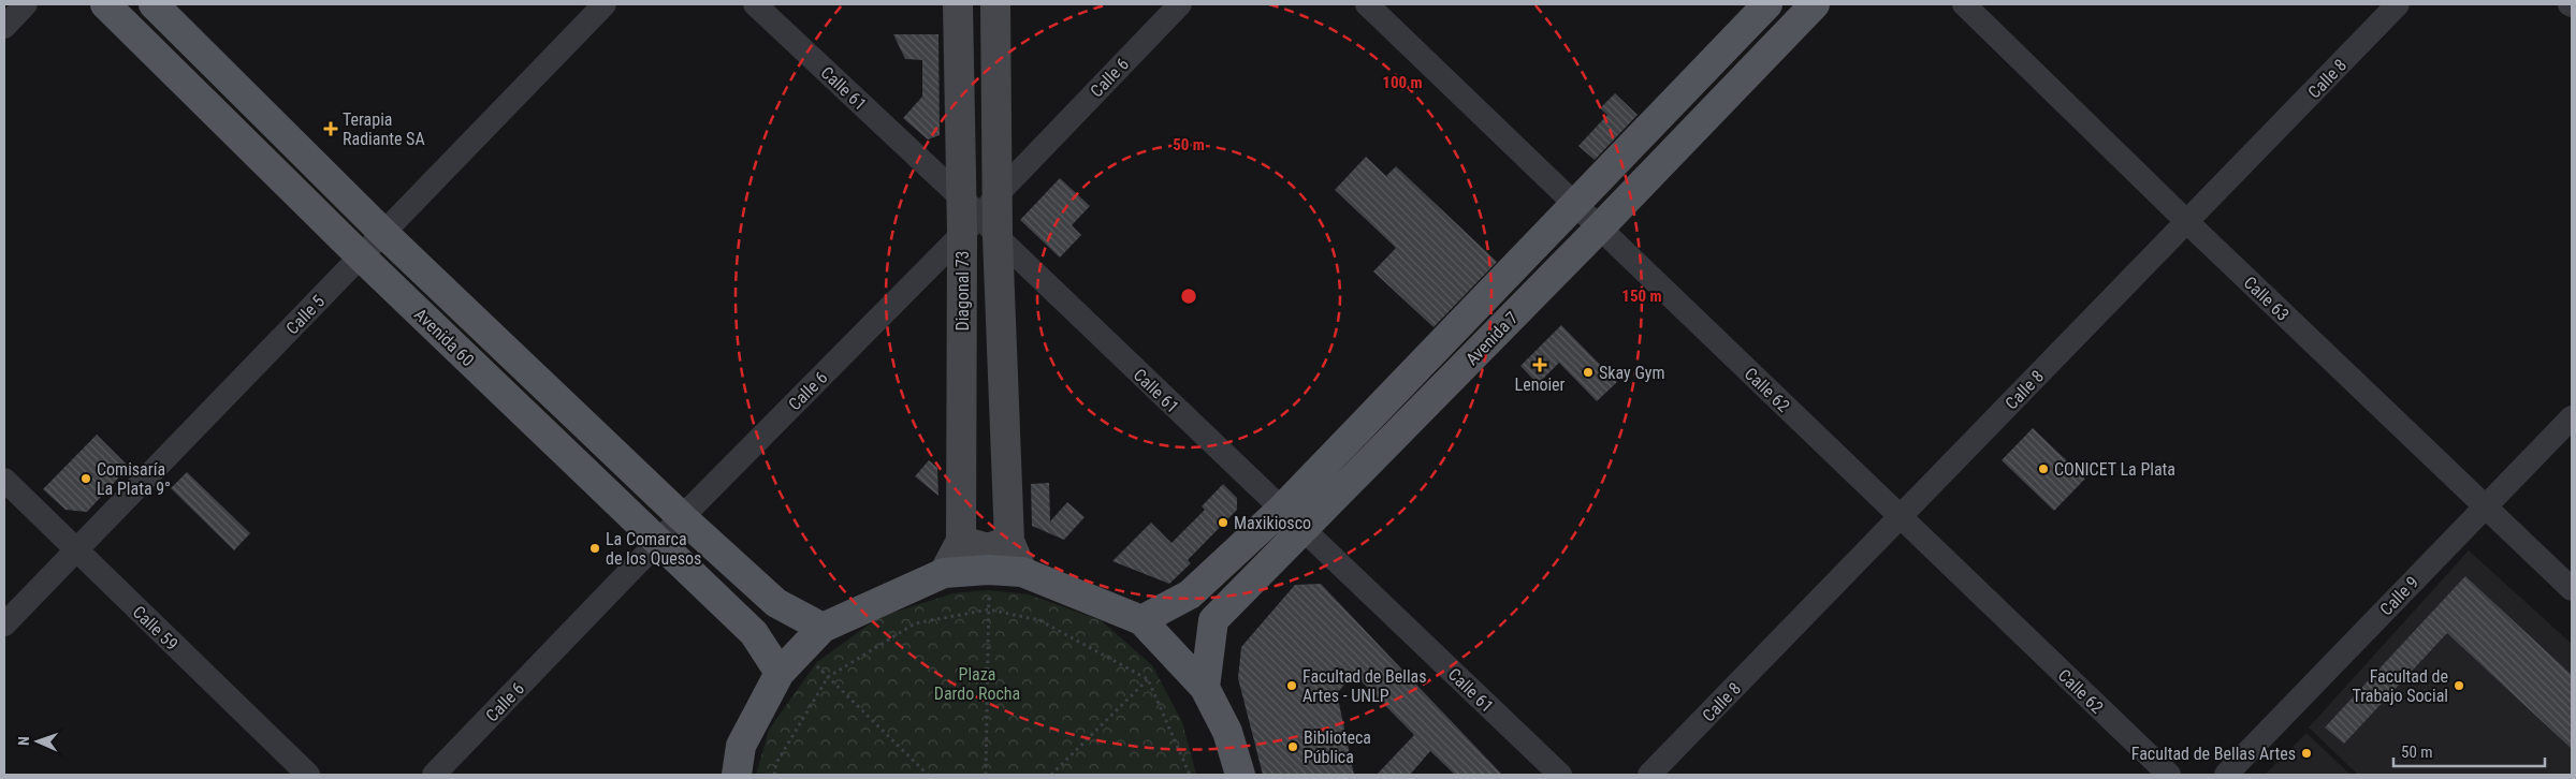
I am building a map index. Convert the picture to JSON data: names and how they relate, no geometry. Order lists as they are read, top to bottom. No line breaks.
{"streets":{"main road":["Diagonal 73","Avenida 60","Avenida 7"],"street":["Calle 6","Calle 8","Calle 61","Calle 63","Calle 5","Calle 62","Calle 9","Calle 59"]},"crossings":[["Calle 6","Calle 61"],["Calle 6","Diagonal 73"],["Calle 6","Avenida 60"],["Calle 8","Calle 63"],["Calle 8","Calle 62"],["Calle 61","Diagonal 73"],["Calle 61","Avenida 7"],["Calle 63","Calle 9"],["Calle 5","Avenida 60"],["Calle 5","Calle 59"],["Avenida 7","Calle 62"]],"parks":["Plaza Dardo Rocha"],"places":{"health":["Terapia Radiante SA","Lenoier"],"other":["Skay Gym","CONICET La Plata","Comisaría La Plata 9°","Maxikiosco","La Comarca de los Quesos","Facultad de Bellas Artes - UNLP","Facultad de Trabajo Social","Biblioteca Pública","Facultad de Bellas Artes"]},"scale_bar":"50 m","north":"left","rings":["100 m","50 m","150 m"]}
